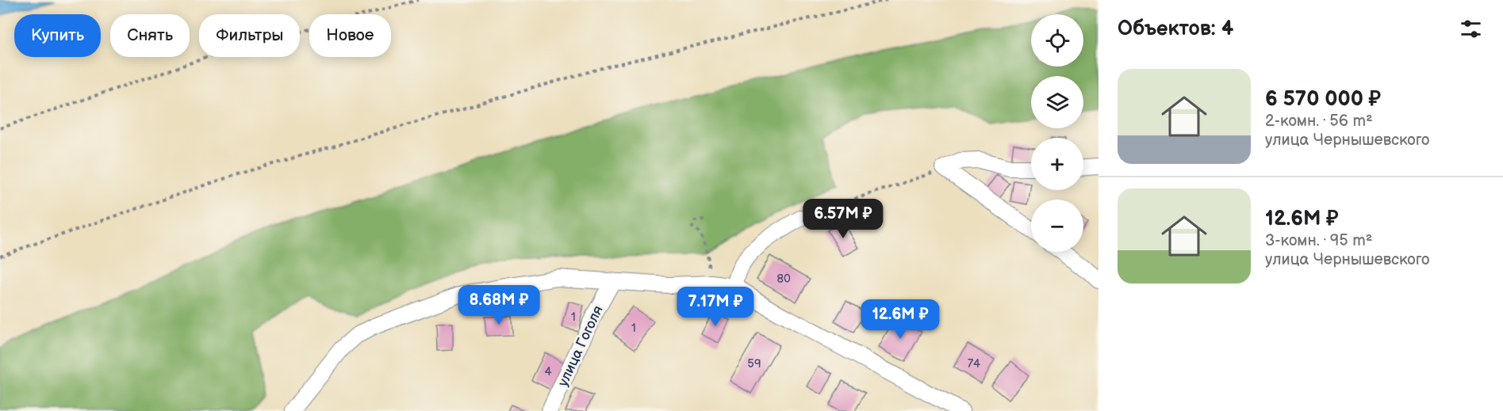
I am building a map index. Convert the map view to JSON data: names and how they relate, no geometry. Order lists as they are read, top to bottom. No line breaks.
{"streets":{"street":["улица Гоголя"]},"house_numbers":["80","1","1","59","74","4"],"page":{"heading":"Объектов: 4","map_buttons":["+","−"],"chip":["Купить","Снять","Фильтры","Новое"],"list":[{"name":"6 570 000 ₽","note":"2-комн. · 56 m² · улица Чернышевского"},{"name":"12.6M ₽","note":"3-комн. · 95 m² · улица Чернышевского"}],"price":["6.57M ₽","8.68M ₽","7.17M ₽","12.6M ₽"]}}
